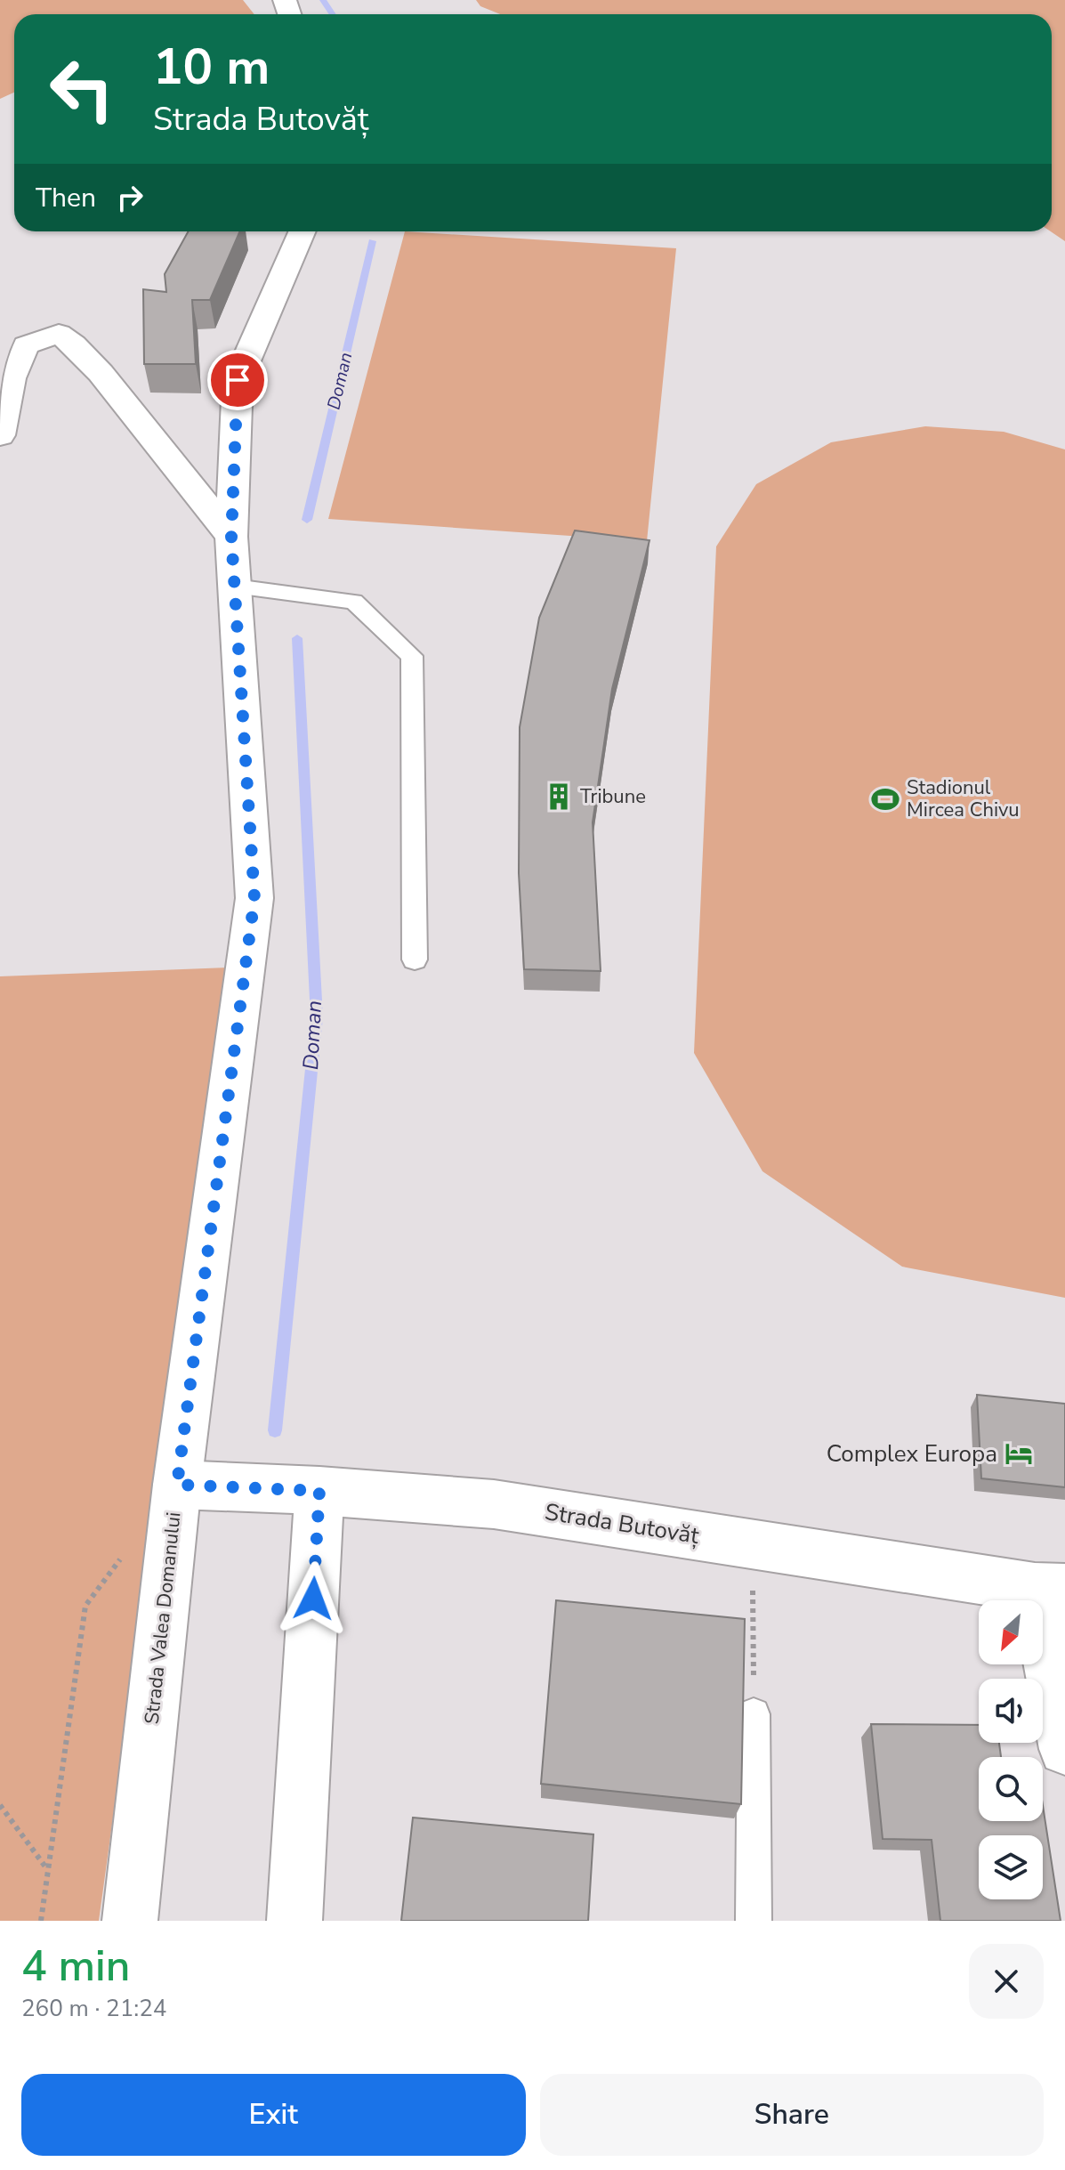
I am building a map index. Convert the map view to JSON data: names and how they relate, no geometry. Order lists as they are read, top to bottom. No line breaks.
{"streets":{"main road":["Strada Butovăț","Strada Valea Domanului"]},"crossings":[["Strada Butovăț","Strada Valea Domanului"]],"water":["Doman"],"places":{"building":["Tribune"],"sports":["Stadionul Mircea Chivu"],"hotel":["Complex Europa"]},"north":"bottom left","page":{"turn":["10 m","Strada Butovăț"],"then":"Then","heading":["4 min","260 m · 21:24"],"buttons":["Exit","Share"]}}
